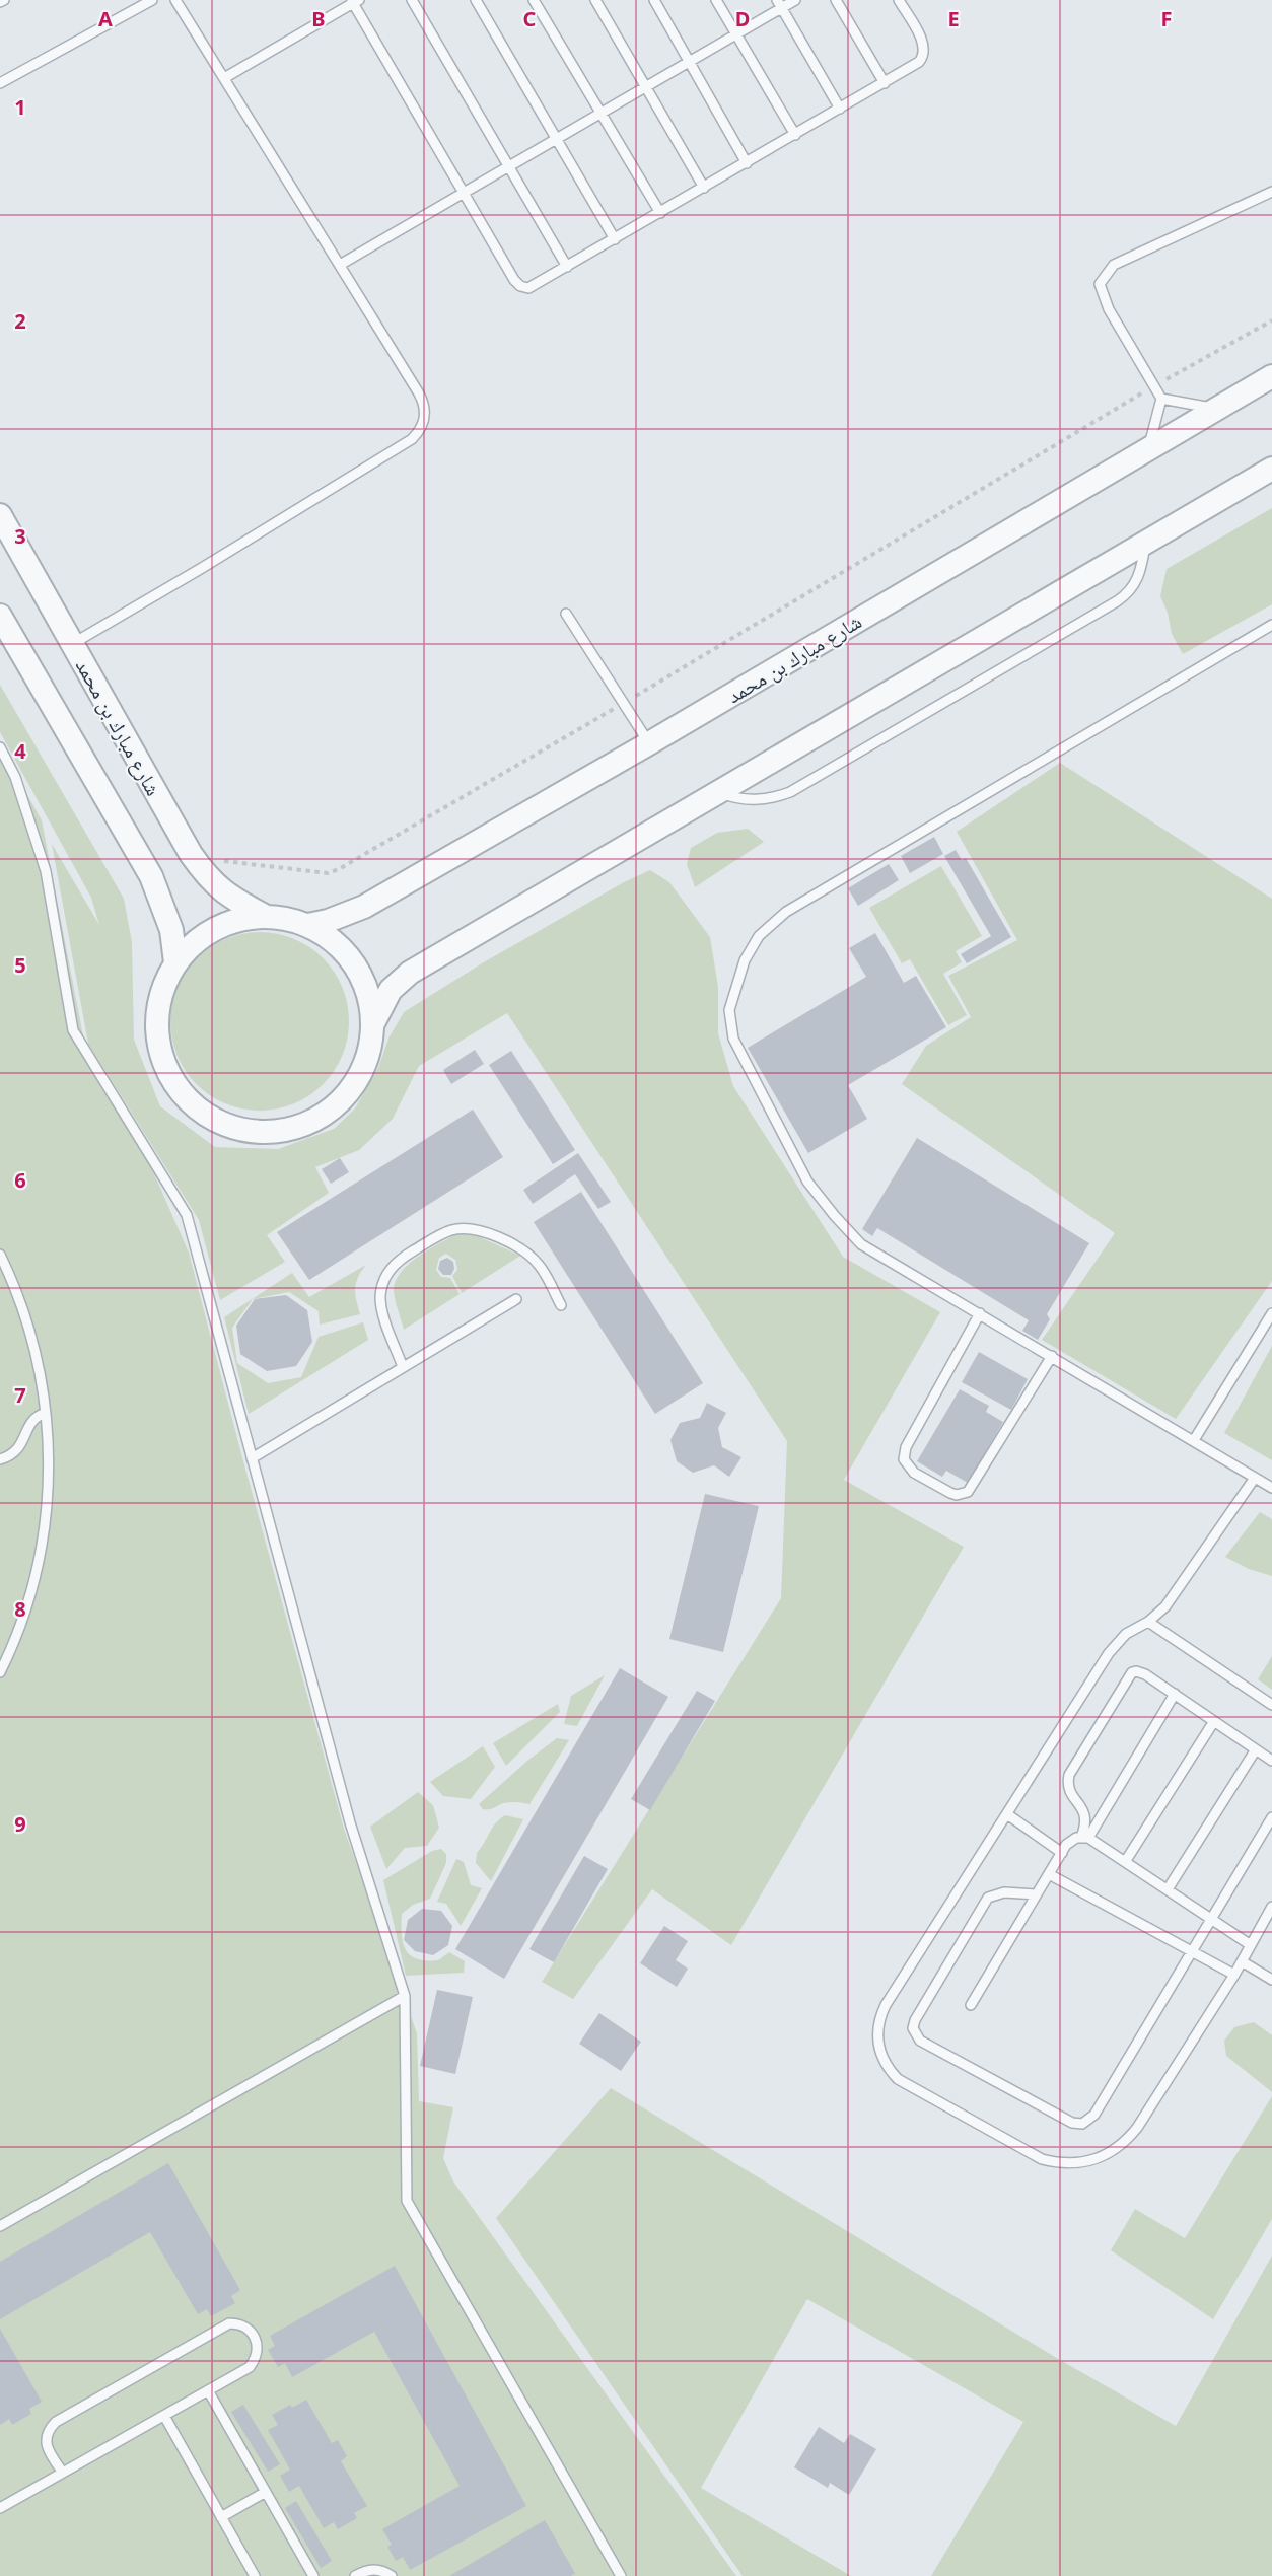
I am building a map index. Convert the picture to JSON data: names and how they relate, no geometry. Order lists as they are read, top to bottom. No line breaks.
{"streets":{"street":["شارع مبارك بن محمد"]},"grid":{"columns":["A","B","C","D","E","F"],"rows":["1","2","3","4","5","6","7","8","9"]}}
